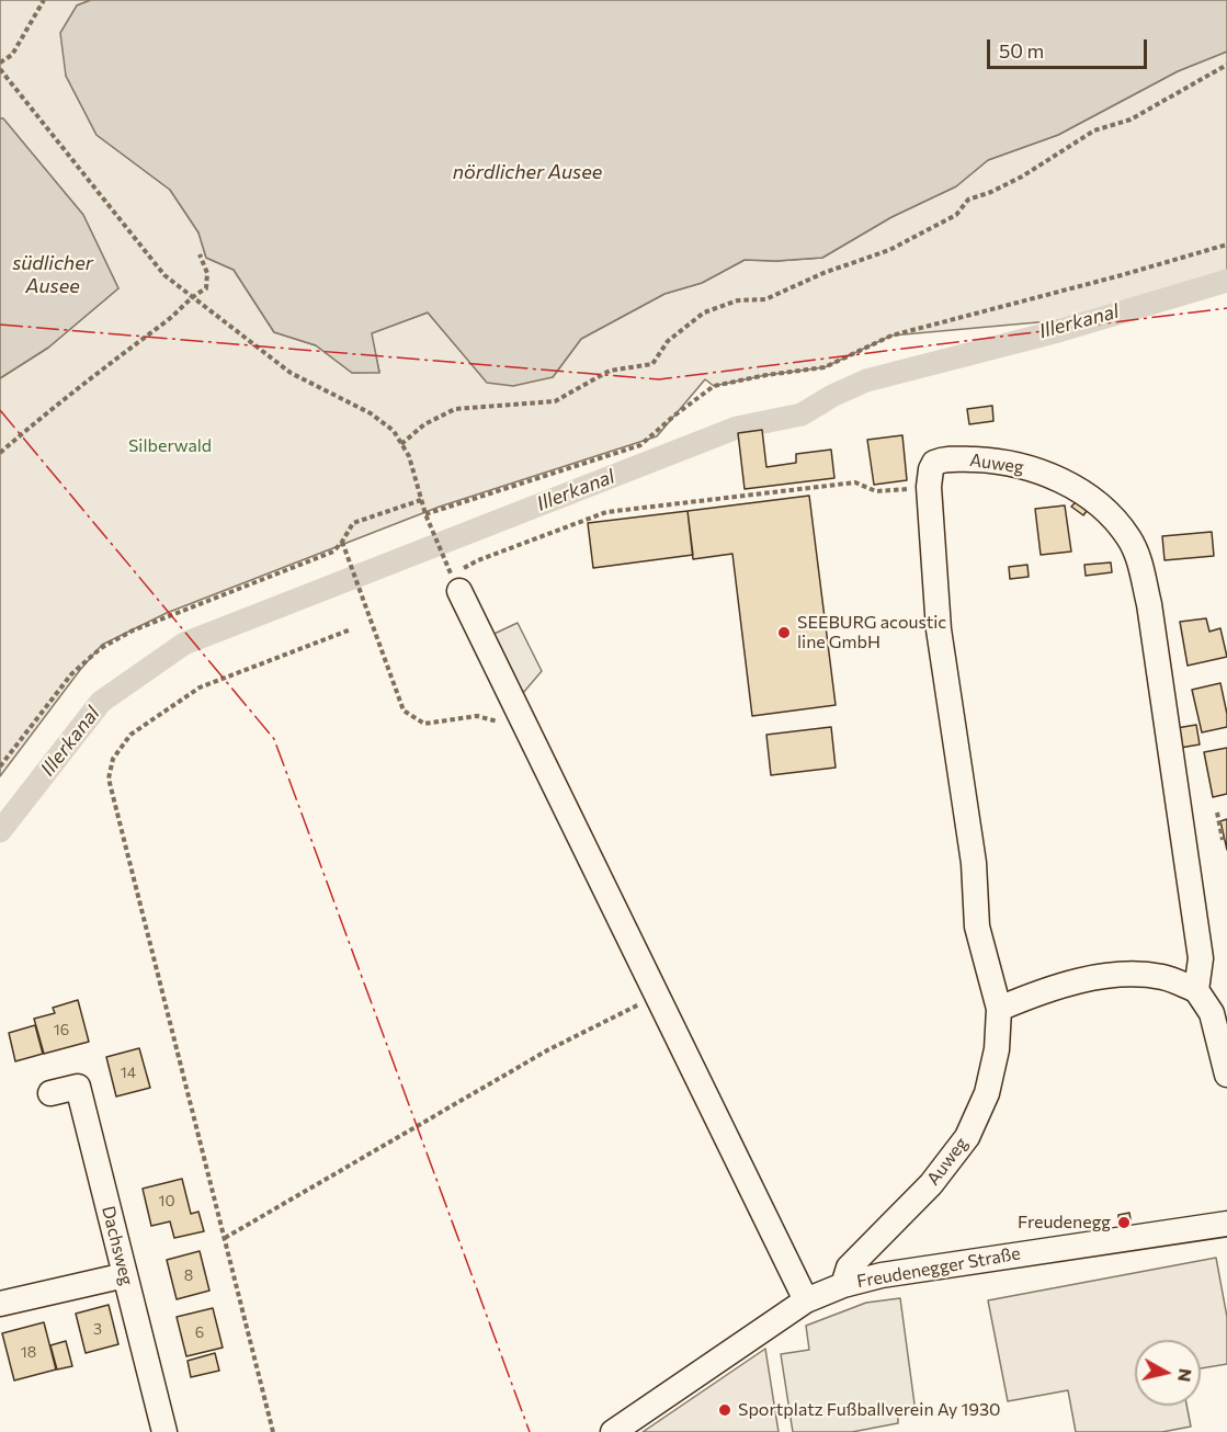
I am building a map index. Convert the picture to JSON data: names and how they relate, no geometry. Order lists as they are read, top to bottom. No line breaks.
{"streets":{"street":["Auweg","Dachsweg","Freudenegger Straße"]},"crossings":[["Auweg","Freudenegger Straße"]],"water":["nördlicher Ausee","südlicher Ausee","Illerkanal"],"parks":["Silberwald"],"places":["SEEBURG acoustic line GmbH","Freudenegg","Sportplatz Fußballverein Ay 1930"],"house_numbers":["16","14","10","8","3","6","18"],"scale_bar":"50 m","north":"right"}
